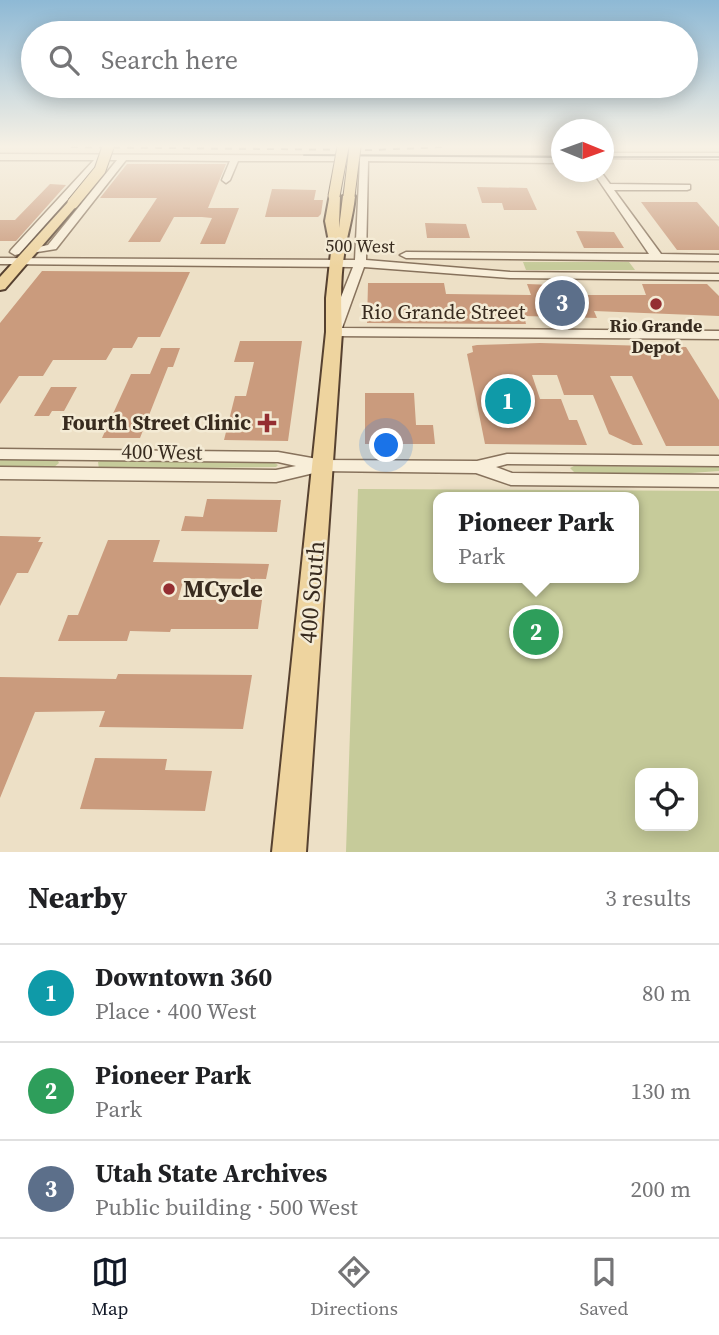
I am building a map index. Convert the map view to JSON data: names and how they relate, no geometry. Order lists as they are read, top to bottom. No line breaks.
{"streets":{"main road":["400 South"],"street":["500 West","Rio Grande Street","400 West"]},"crossings":[["500 West","400 South"],["Rio Grande Street","400 South"],["400 West","400 South"]],"places":{"other":["Rio Grande Depot","MCycle"],"health":["Fourth Street Clinic"]},"north":"right","page":{"search":"Search here","pins":["3","1","2"],"popup":["Pioneer Park","Park"],"heading":["Nearby","3 results"],"list":[{"mark":"1","name":"Downtown 360","note":"Place · 400 West","value":"80 m"},{"mark":"2","name":"Pioneer Park","note":"Park","value":"130 m"},{"mark":"3","name":"Utah State Archives","note":"Public building · 500 West","value":"200 m"}],"nav":["Map","Directions","Saved"]}}
